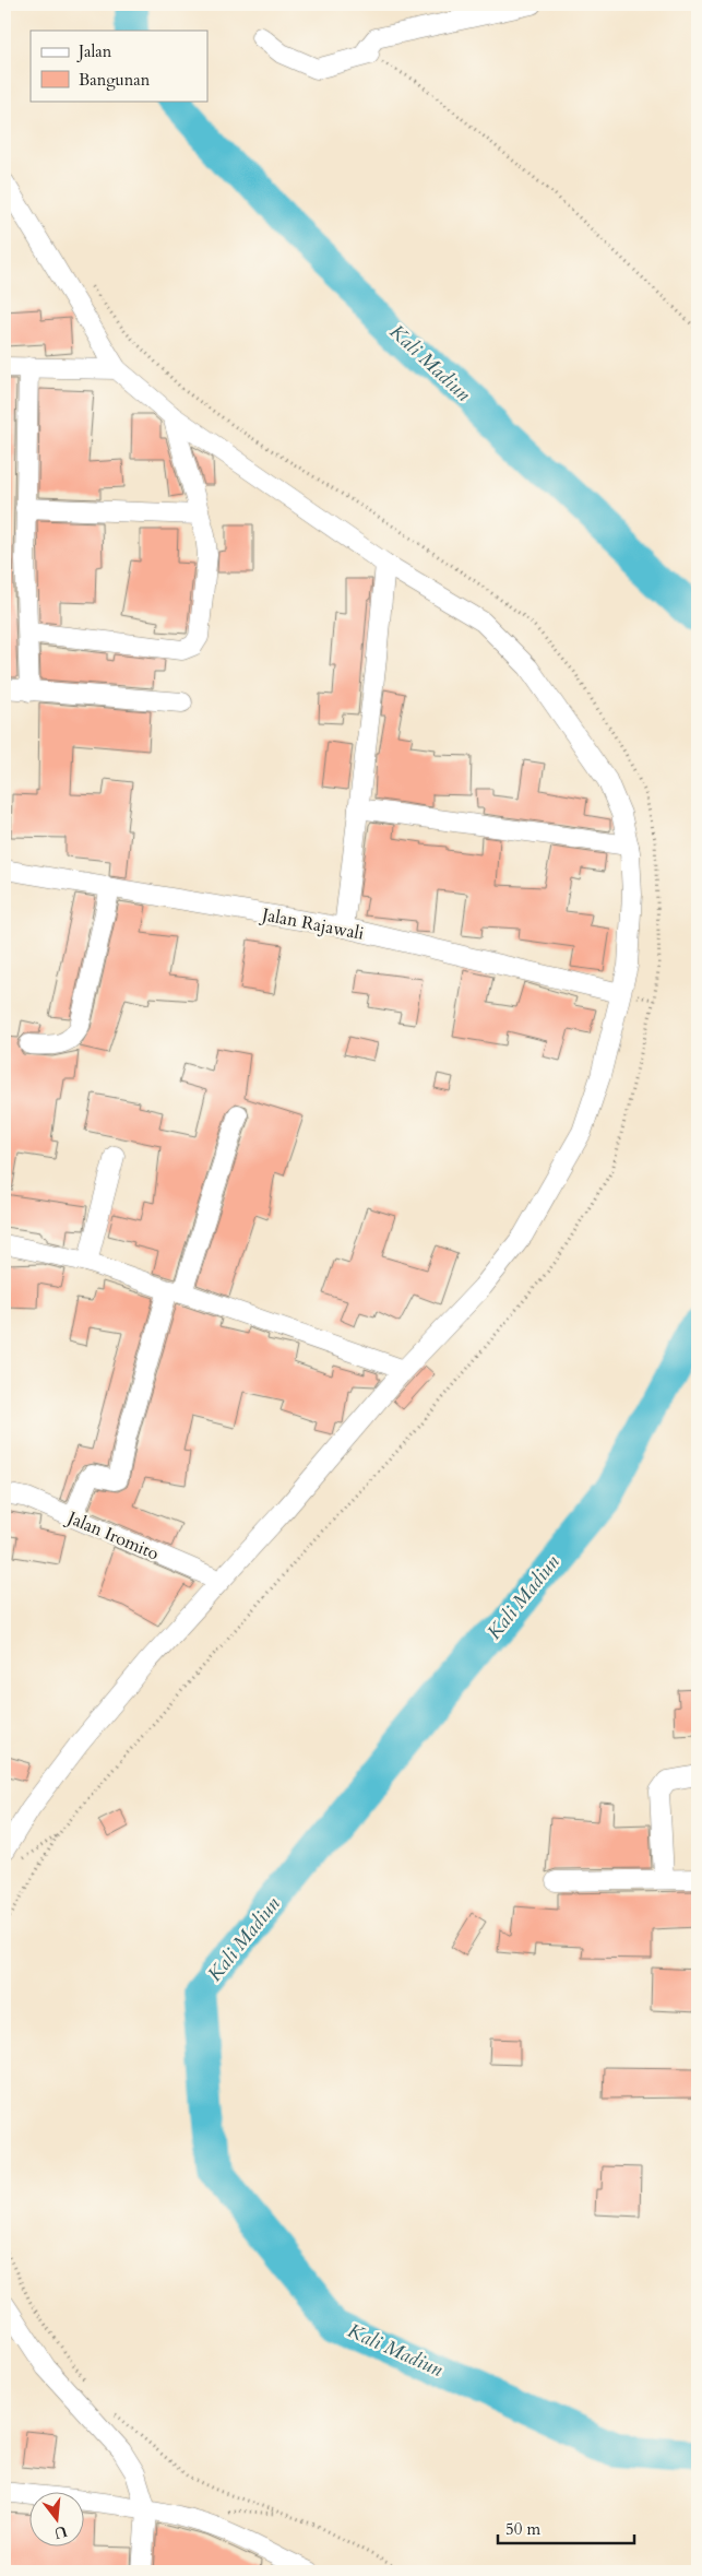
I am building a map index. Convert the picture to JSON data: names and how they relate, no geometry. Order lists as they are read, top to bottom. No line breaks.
{"streets":{"street":["Jalan Rajawali","Jalan Iromito"]},"water":["Kali Madiun"],"legend":["Jalan","Bangunan"],"scale_bar":"50 m","north":"bottom"}
